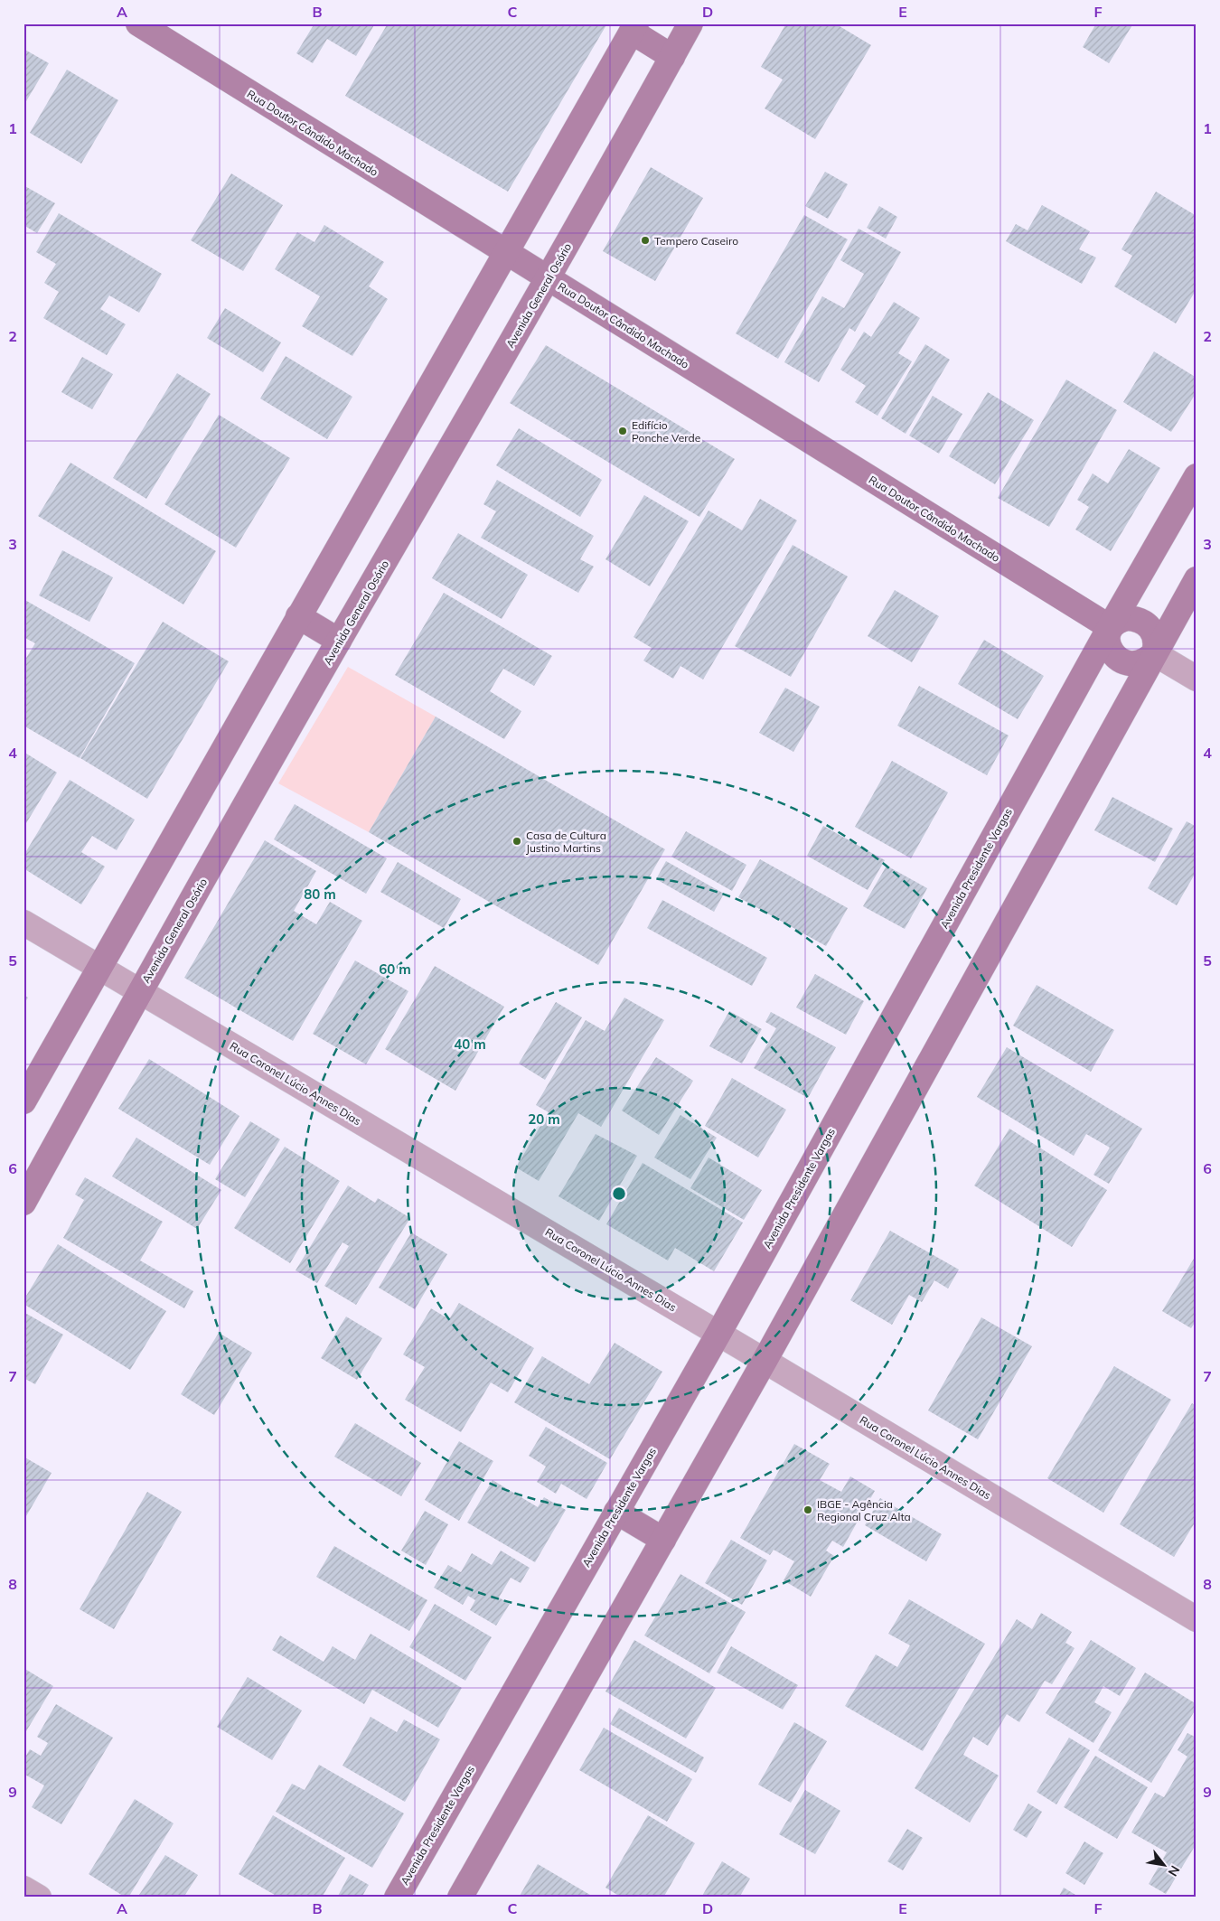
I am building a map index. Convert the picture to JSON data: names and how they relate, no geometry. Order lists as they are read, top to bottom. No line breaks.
{"streets":{"street":["Rua Doutor Cândido Machado","Avenida General Osório","Avenida Presidente Vargas","Rua Coronel Lúcio Annes Dias"]},"crossings":[["Rua Doutor Cândido Machado","Avenida General Osório"],["Rua Doutor Cândido Machado","Avenida Presidente Vargas"],["Avenida General Osório","Rua Coronel Lúcio Annes Dias"],["Avenida Presidente Vargas","Rua Coronel Lúcio Annes Dias"]],"places":["Tempero Caseiro","Edifício Ponche Verde","Casa de Cultura Justino Martins","IBGE - Agência Regional Cruz Alta"],"north":"bottom right","grid":{"columns":["A","B","C","D","E","F"],"rows":["1","2","3","4","5","6","7","8","9"]},"rings":["80 m","60 m","40 m","20 m"]}
